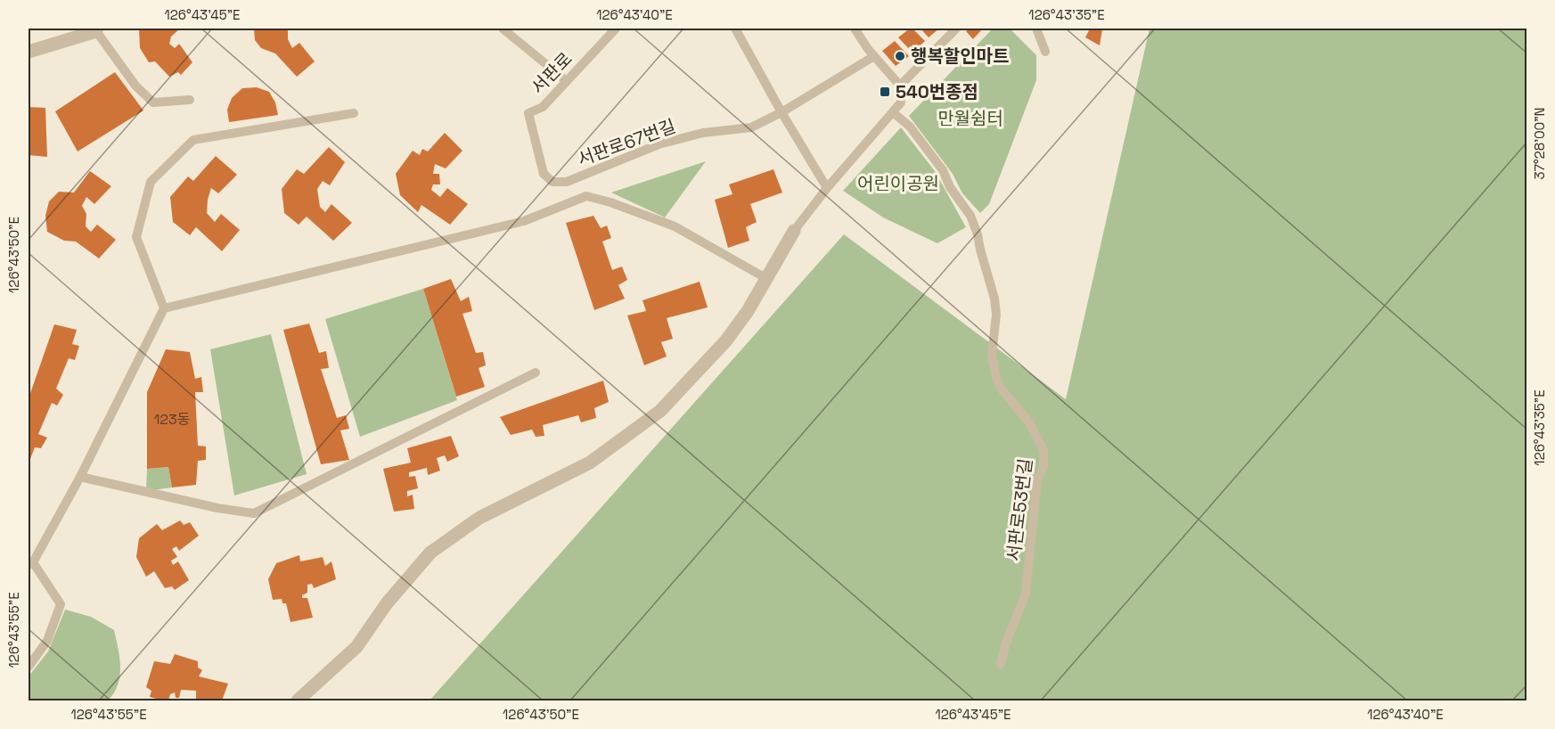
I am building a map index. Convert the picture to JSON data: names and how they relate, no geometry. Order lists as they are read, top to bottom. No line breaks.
{"streets":{"lane":["서판로","서판로67번길","서판로53번길"]},"crossings":[["서판로","서판로67번길"]],"parks":["만월쉼터","어린이공원"],"places":{"other":["행복할인마트"],"transit":["540번종점"]},"house_numbers":["123동"],"coordinates":["126°43'45\"E","126°43'40\"E","126°43'35\"E","37°28'00\"N","126°43'50\"E","126°43'55\"E"]}
